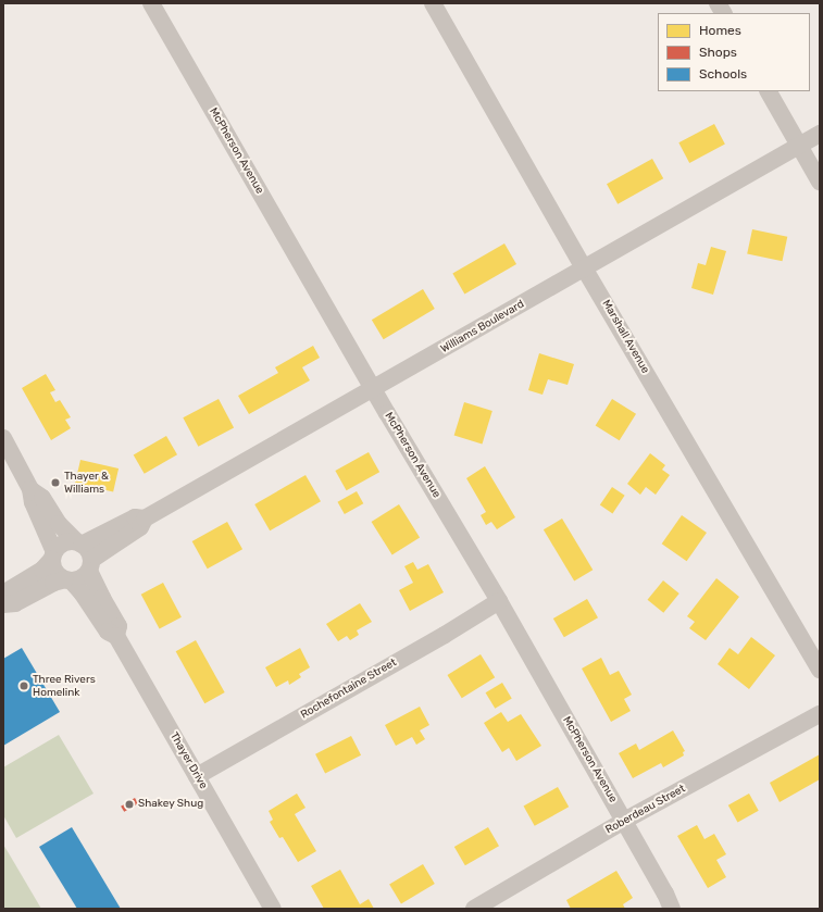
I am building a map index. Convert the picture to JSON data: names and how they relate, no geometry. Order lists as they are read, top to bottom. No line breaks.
{"streets":{"street":["McPherson Avenue","Williams Boulevard","Marshall Avenue","Rochefontaine Street","Thayer Drive","Roberdeau Street"]},"crossings":[["McPherson Avenue","Williams Boulevard"],["McPherson Avenue","Rochefontaine Street"],["McPherson Avenue","Roberdeau Street"],["Williams Boulevard","Marshall Avenue"],["Williams Boulevard","Thayer Drive"],["Rochefontaine Street","Thayer Drive"]],"places":["Thayer & Williams","Three Rivers Homelink","Shakey Shug"],"legend":["Homes","Shops","Schools"]}
